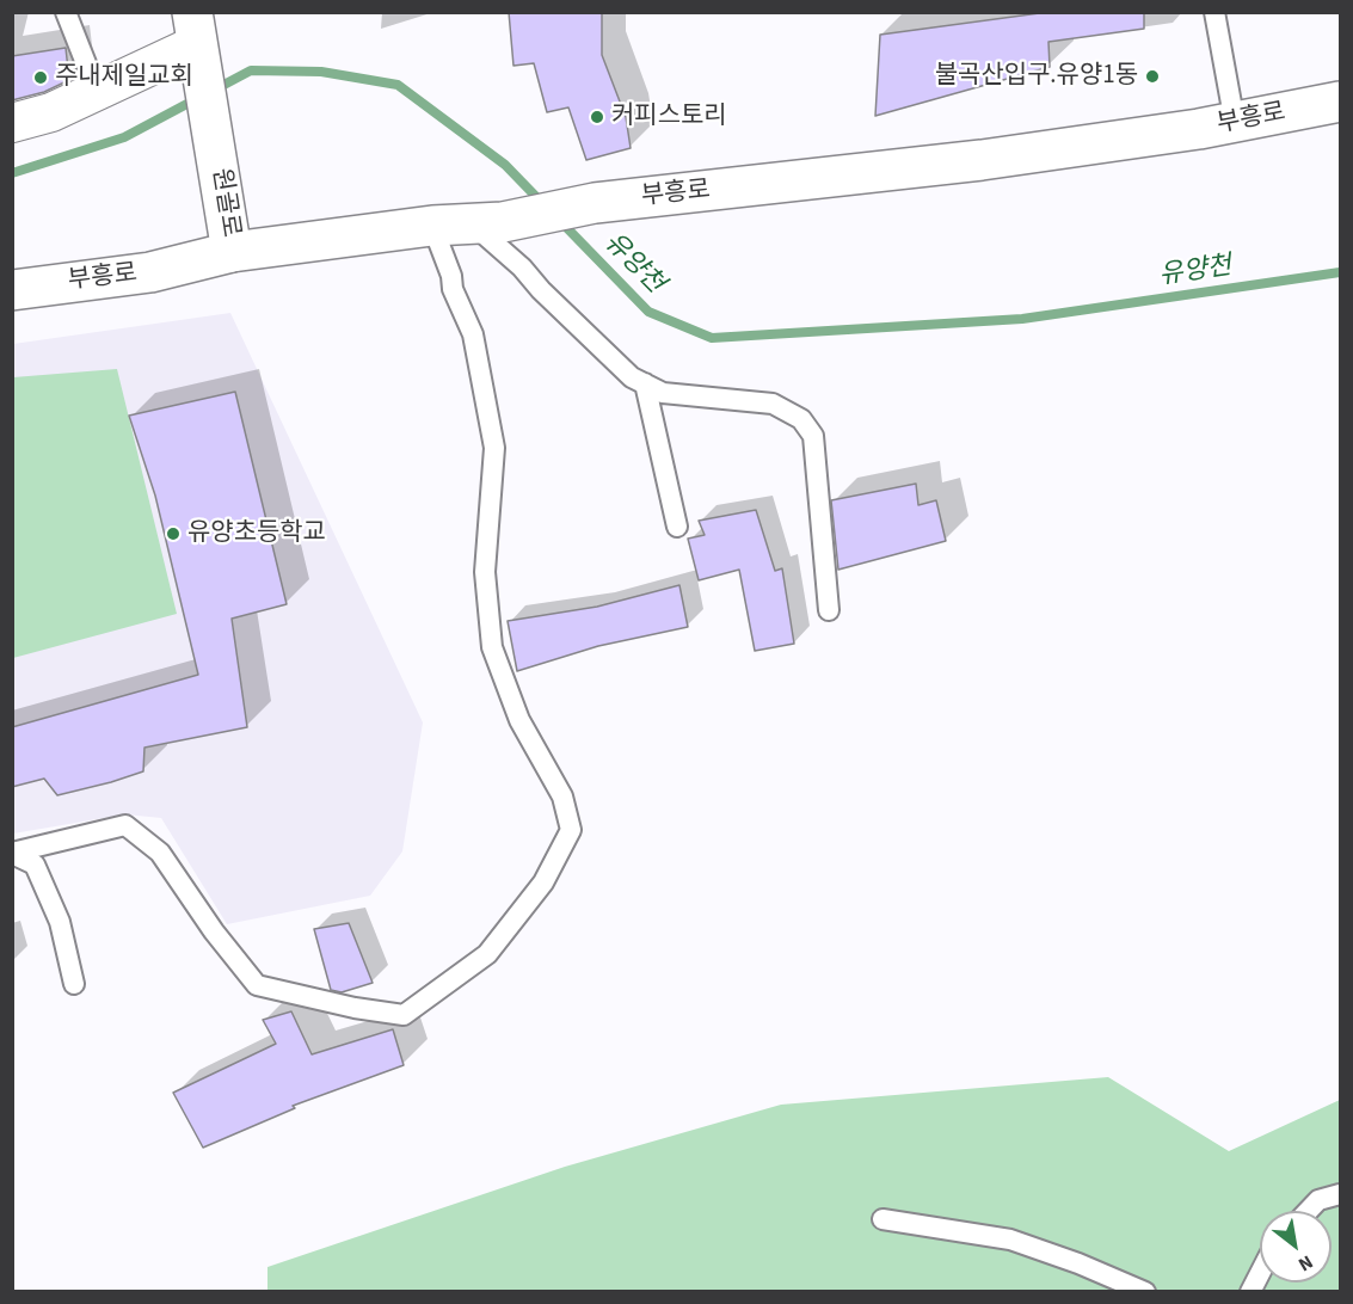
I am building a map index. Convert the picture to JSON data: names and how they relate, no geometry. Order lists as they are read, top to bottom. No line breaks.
{"streets":{"main road":["부흥로","원골로"]},"crossings":[["부흥로","원골로"]],"water":["유양천"],"places":["불곡산입구.유양1동","주내제일교회","커피스토리","유양초등학교"],"north":"bottom right"}
